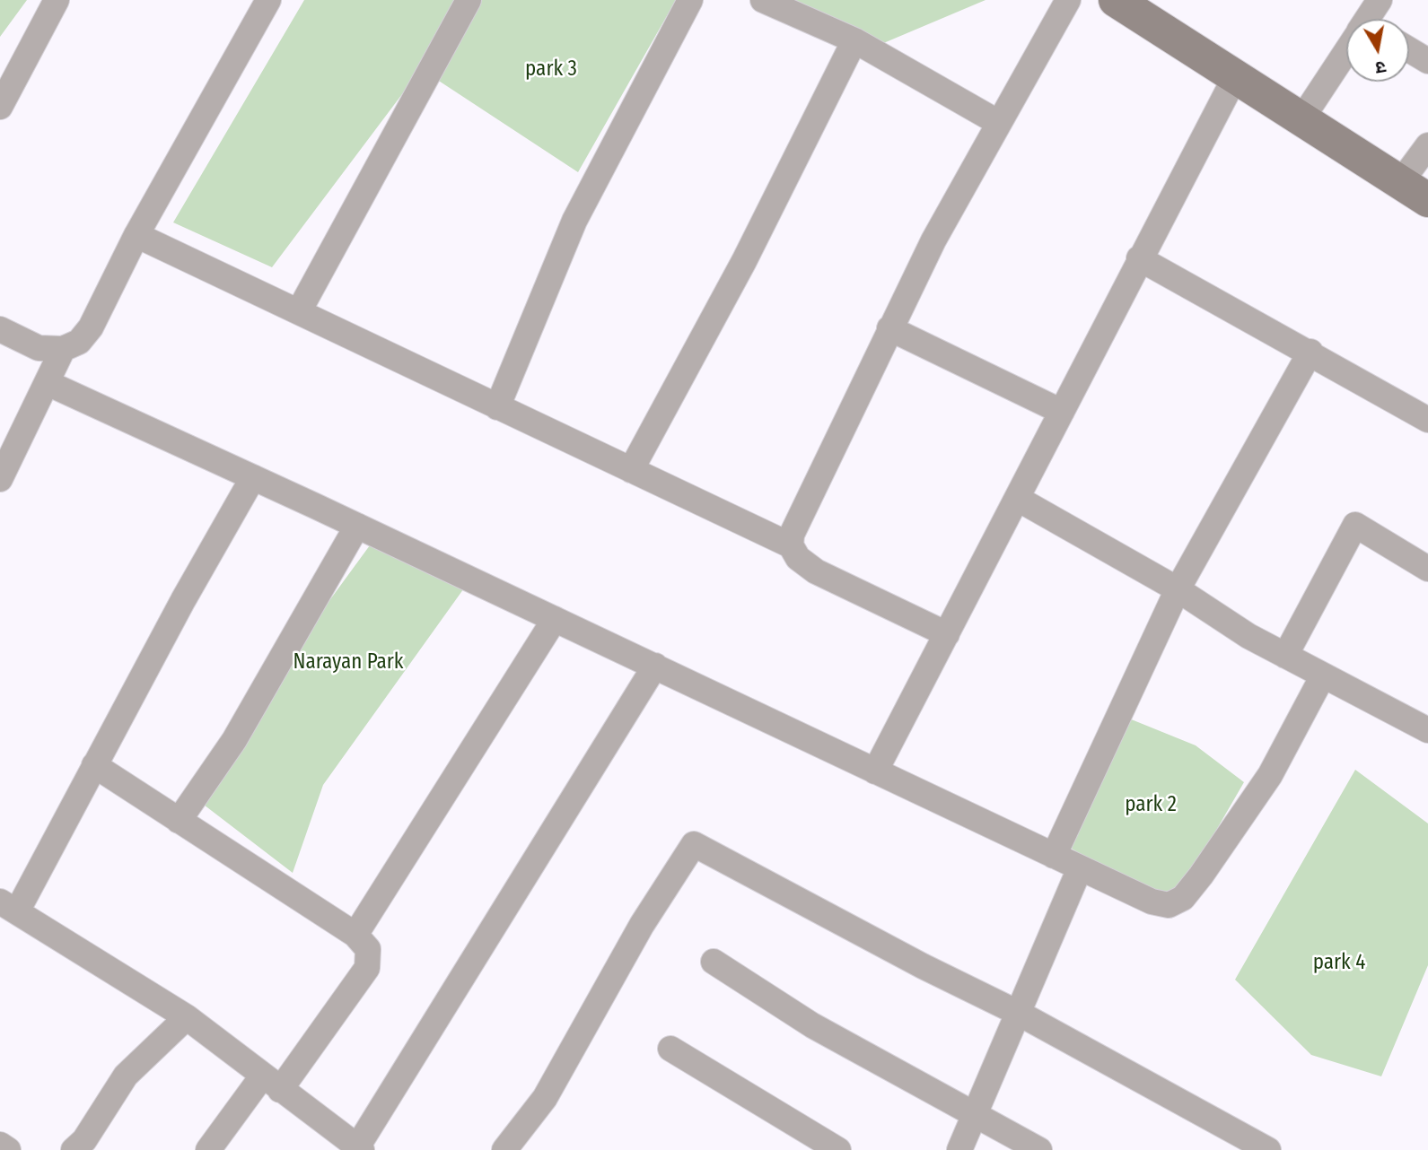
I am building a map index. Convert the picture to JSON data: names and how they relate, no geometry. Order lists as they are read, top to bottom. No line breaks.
{"parks":["park 3","Narayan Park","park 2","park 4"],"north":"bottom"}
